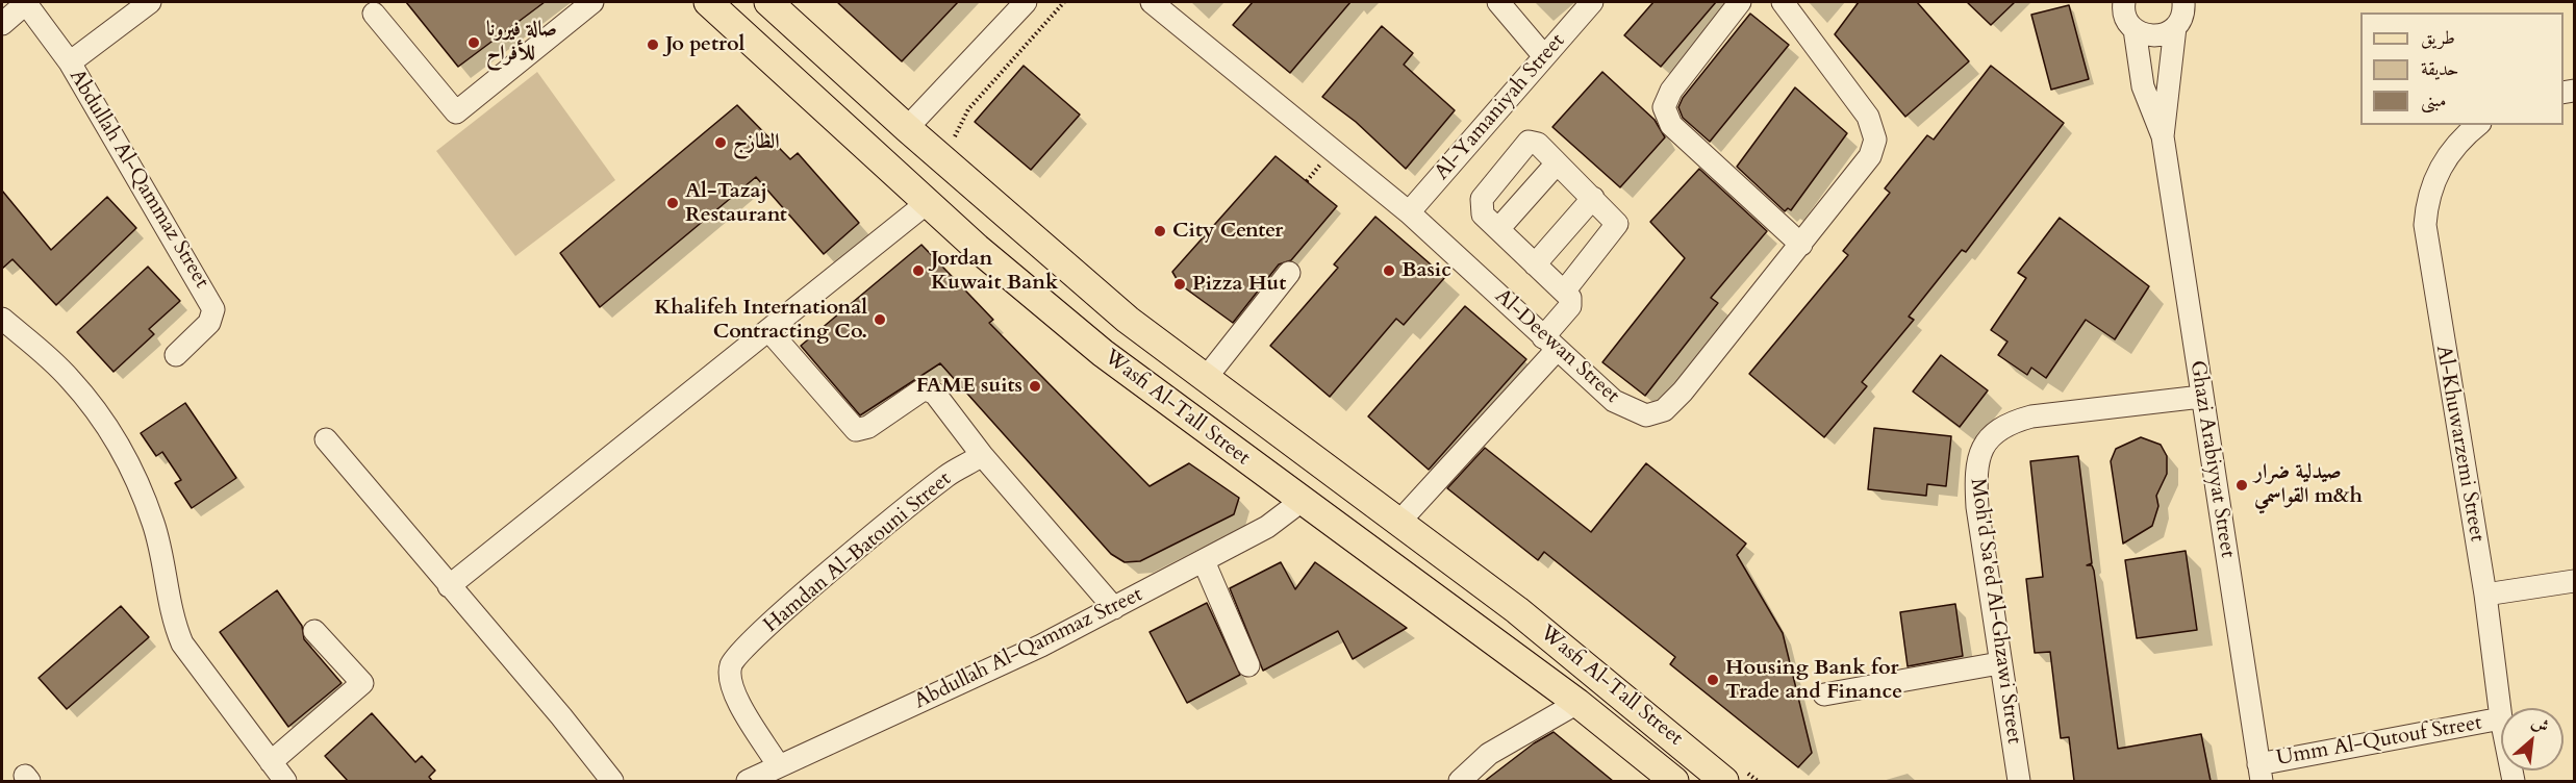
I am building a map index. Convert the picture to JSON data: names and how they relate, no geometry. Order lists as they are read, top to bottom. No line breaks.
{"streets":{"main road":["Wasfi Al-Tall Street"],"street":["Al-Yamaniyah Street","Abdullah Al-Qammaz Street","Al-Deewan Street","Al-Khuwarzemi Street","Ghazi Arabiyyat Street","Hamdan Al-Batouni Street","Moh'd Sa'ed Al-Ghzawi Street","Umm Al-Qutouf Street"]},"crossings":[["Al-Yamaniyah Street","Al-Deewan Street"],["Abdullah Al-Qammaz Street","Wasfi Al-Tall Street"],["Abdullah Al-Qammaz Street","Hamdan Al-Batouni Street"],["Al-Khuwarzemi Street","Umm Al-Qutouf Street"],["Ghazi Arabiyyat Street","Moh'd Sa'ed Al-Ghzawi Street"],["Ghazi Arabiyyat Street","Umm Al-Qutouf Street"]],"places":["صالة فيرونا للأفراح","Jo petrol","الطازج","Al-Tazaj Restaurant","City Center","Jordan Kuwait Bank","Basic","Pizza Hut","Khalifeh International Contracting Co.","FAME suits","صيدلية ضرار القواسمي m&h","Housing Bank for Trade and Finance"],"legend":["طريق","حديقة","مبنى"],"north":"top right"}
